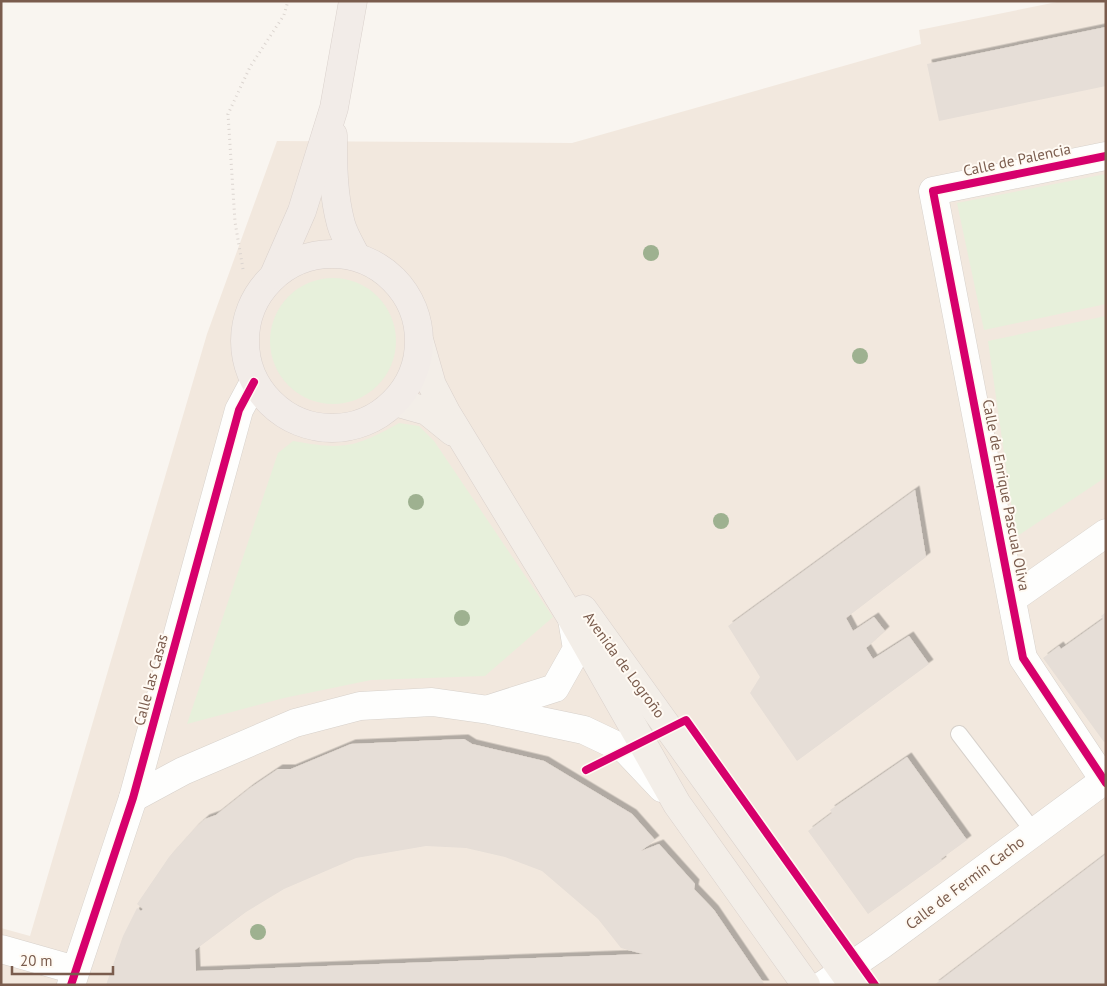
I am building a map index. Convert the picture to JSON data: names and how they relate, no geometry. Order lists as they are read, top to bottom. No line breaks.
{"streets":{"main road":["Avenida de Logroño"],"street":["Calle de Palencia","Calle de Enrique Pascual Oliva","Calle las Casas","Calle de Fermín Cacho"]},"crossings":[["Calle de Palencia","Calle de Enrique Pascual Oliva"],["Calle de Enrique Pascual Oliva","Calle de Fermín Cacho"],["Avenida de Logroño","Calle las Casas"],["Avenida de Logroño","Calle de Fermín Cacho"]],"scale_bar":"20 m"}
